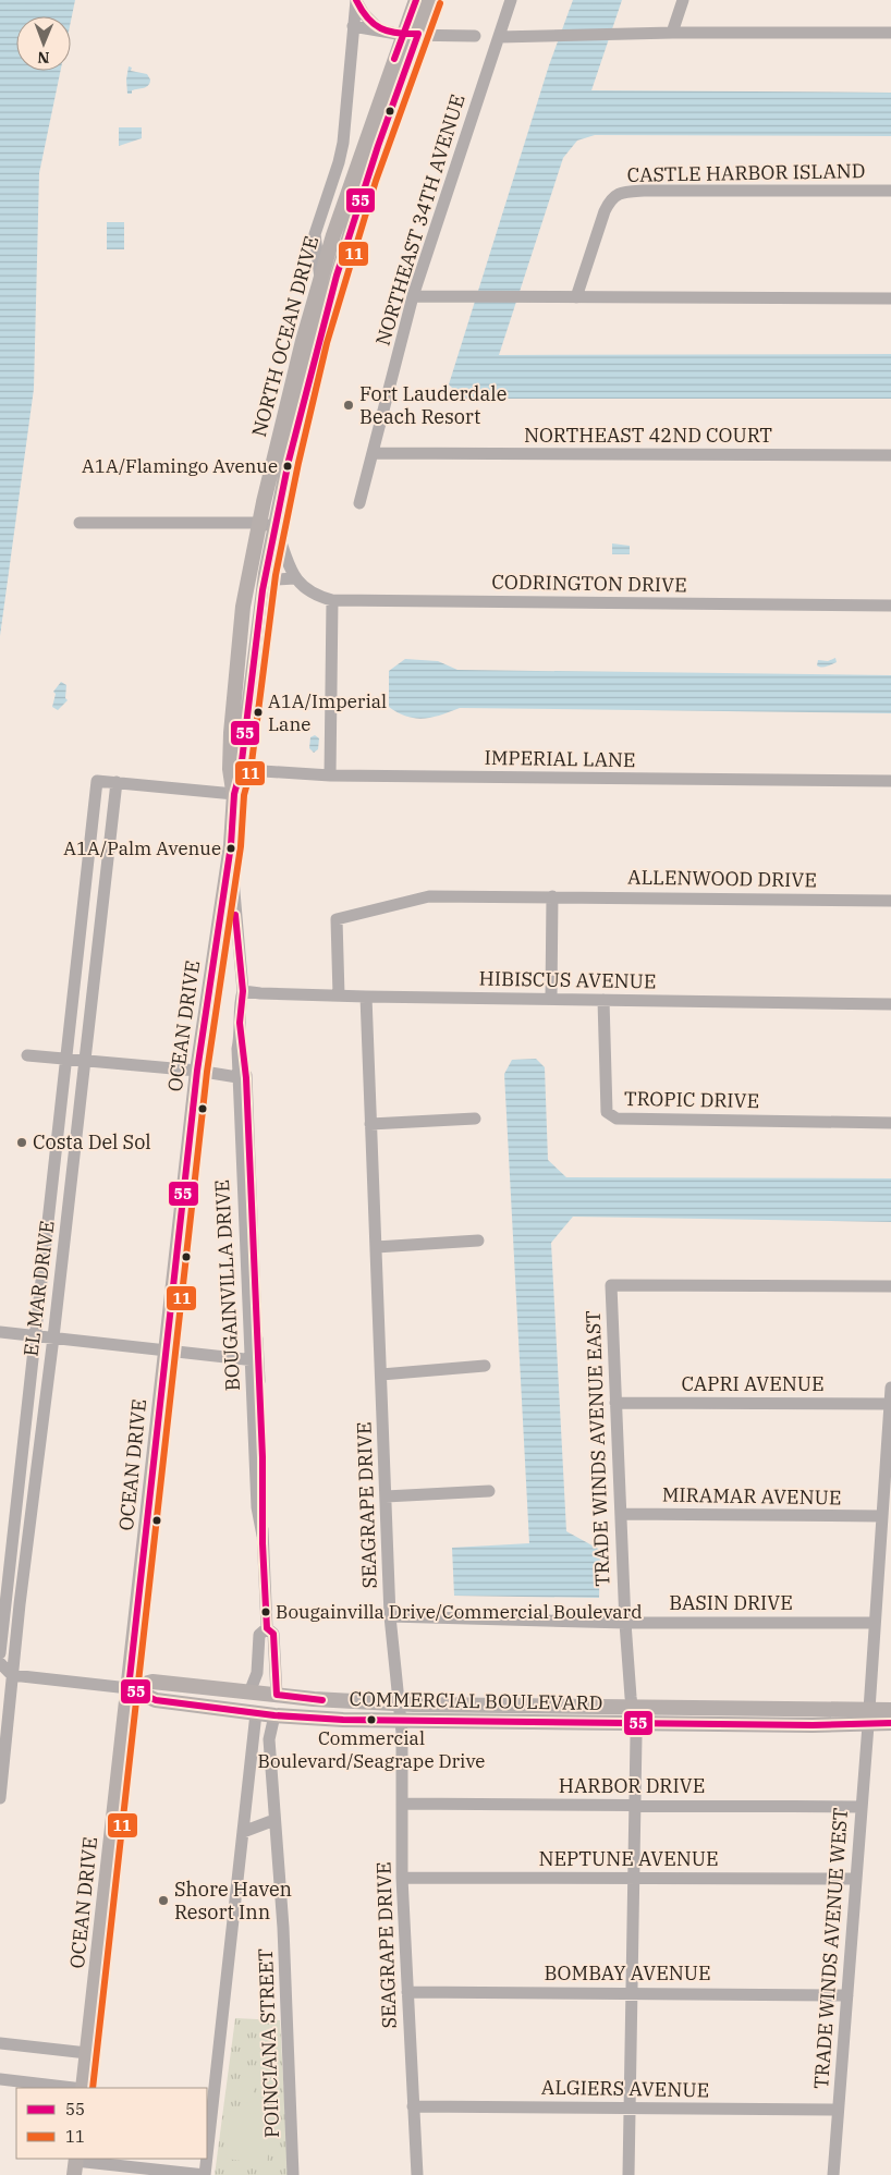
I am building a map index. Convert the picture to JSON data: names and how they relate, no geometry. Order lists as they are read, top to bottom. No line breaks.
{"streets":{"main road":["NORTH OCEAN DRIVE","OCEAN DRIVE","COMMERCIAL BOULEVARD"],"street":["CASTLE HARBOR ISLAND","NORTHEAST 34TH AVENUE","NORTHEAST 42ND COURT","CODRINGTON DRIVE","IMPERIAL LANE","ALLENWOOD DRIVE","HIBISCUS AVENUE","TROPIC DRIVE","BOUGAINVILLA DRIVE","EL MAR DRIVE","CAPRI AVENUE","TRADE WINDS AVENUE EAST","MIRAMAR AVENUE","SEAGRAPE DRIVE","BASIN DRIVE","HARBOR DRIVE","NEPTUNE AVENUE","TRADE WINDS AVENUE WEST","BOMBAY AVENUE","POINCIANA STREET","ALGIERS AVENUE"]},"crossings":[["NORTHEAST 34TH AVENUE","NORTHEAST 42ND COURT"],["NORTH OCEAN DRIVE","IMPERIAL LANE"],["NORTH OCEAN DRIVE","OCEAN DRIVE"],["NORTH OCEAN DRIVE","BOUGAINVILLA DRIVE"],["ALLENWOOD DRIVE","HIBISCUS AVENUE"],["HIBISCUS AVENUE","TROPIC DRIVE"],["HIBISCUS AVENUE","BOUGAINVILLA DRIVE"],["HIBISCUS AVENUE","SEAGRAPE DRIVE"],["OCEAN DRIVE","BOUGAINVILLA DRIVE"],["OCEAN DRIVE","COMMERCIAL BOULEVARD"],["BOUGAINVILLA DRIVE","COMMERCIAL BOULEVARD"],["EL MAR DRIVE","COMMERCIAL BOULEVARD"],["CAPRI AVENUE","TRADE WINDS AVENUE EAST"],["CAPRI AVENUE","TRADE WINDS AVENUE WEST"],["TRADE WINDS AVENUE EAST","MIRAMAR AVENUE"],["TRADE WINDS AVENUE EAST","BASIN DRIVE"],["TRADE WINDS AVENUE EAST","COMMERCIAL BOULEVARD"],["TRADE WINDS AVENUE EAST","HARBOR DRIVE"],["MIRAMAR AVENUE","TRADE WINDS AVENUE WEST"],["SEAGRAPE DRIVE","BASIN DRIVE"],["SEAGRAPE DRIVE","COMMERCIAL BOULEVARD"],["SEAGRAPE DRIVE","HARBOR DRIVE"],["SEAGRAPE DRIVE","NEPTUNE AVENUE"],["SEAGRAPE DRIVE","BOMBAY AVENUE"],["SEAGRAPE DRIVE","ALGIERS AVENUE"],["BASIN DRIVE","TRADE WINDS AVENUE WEST"],["COMMERCIAL BOULEVARD","TRADE WINDS AVENUE WEST"],["COMMERCIAL BOULEVARD","POINCIANA STREET"],["HARBOR DRIVE","TRADE WINDS AVENUE WEST"],["NEPTUNE AVENUE","TRADE WINDS AVENUE WEST"],["TRADE WINDS AVENUE WEST","BOMBAY AVENUE"],["TRADE WINDS AVENUE WEST","ALGIERS AVENUE"]],"places":["Fort Lauderdale Beach Resort","A1A/Flamingo Avenue","A1A/Imperial Lane","A1A/Palm Avenue","Costa Del Sol","Bougainvilla Drive/Commercial Boulevard","Commercial Boulevard/Seagrape Drive","Shore Haven Resort Inn"],"lines":["transit line 55","transit line 11"],"legend":["55","11"],"north":"bottom"}
